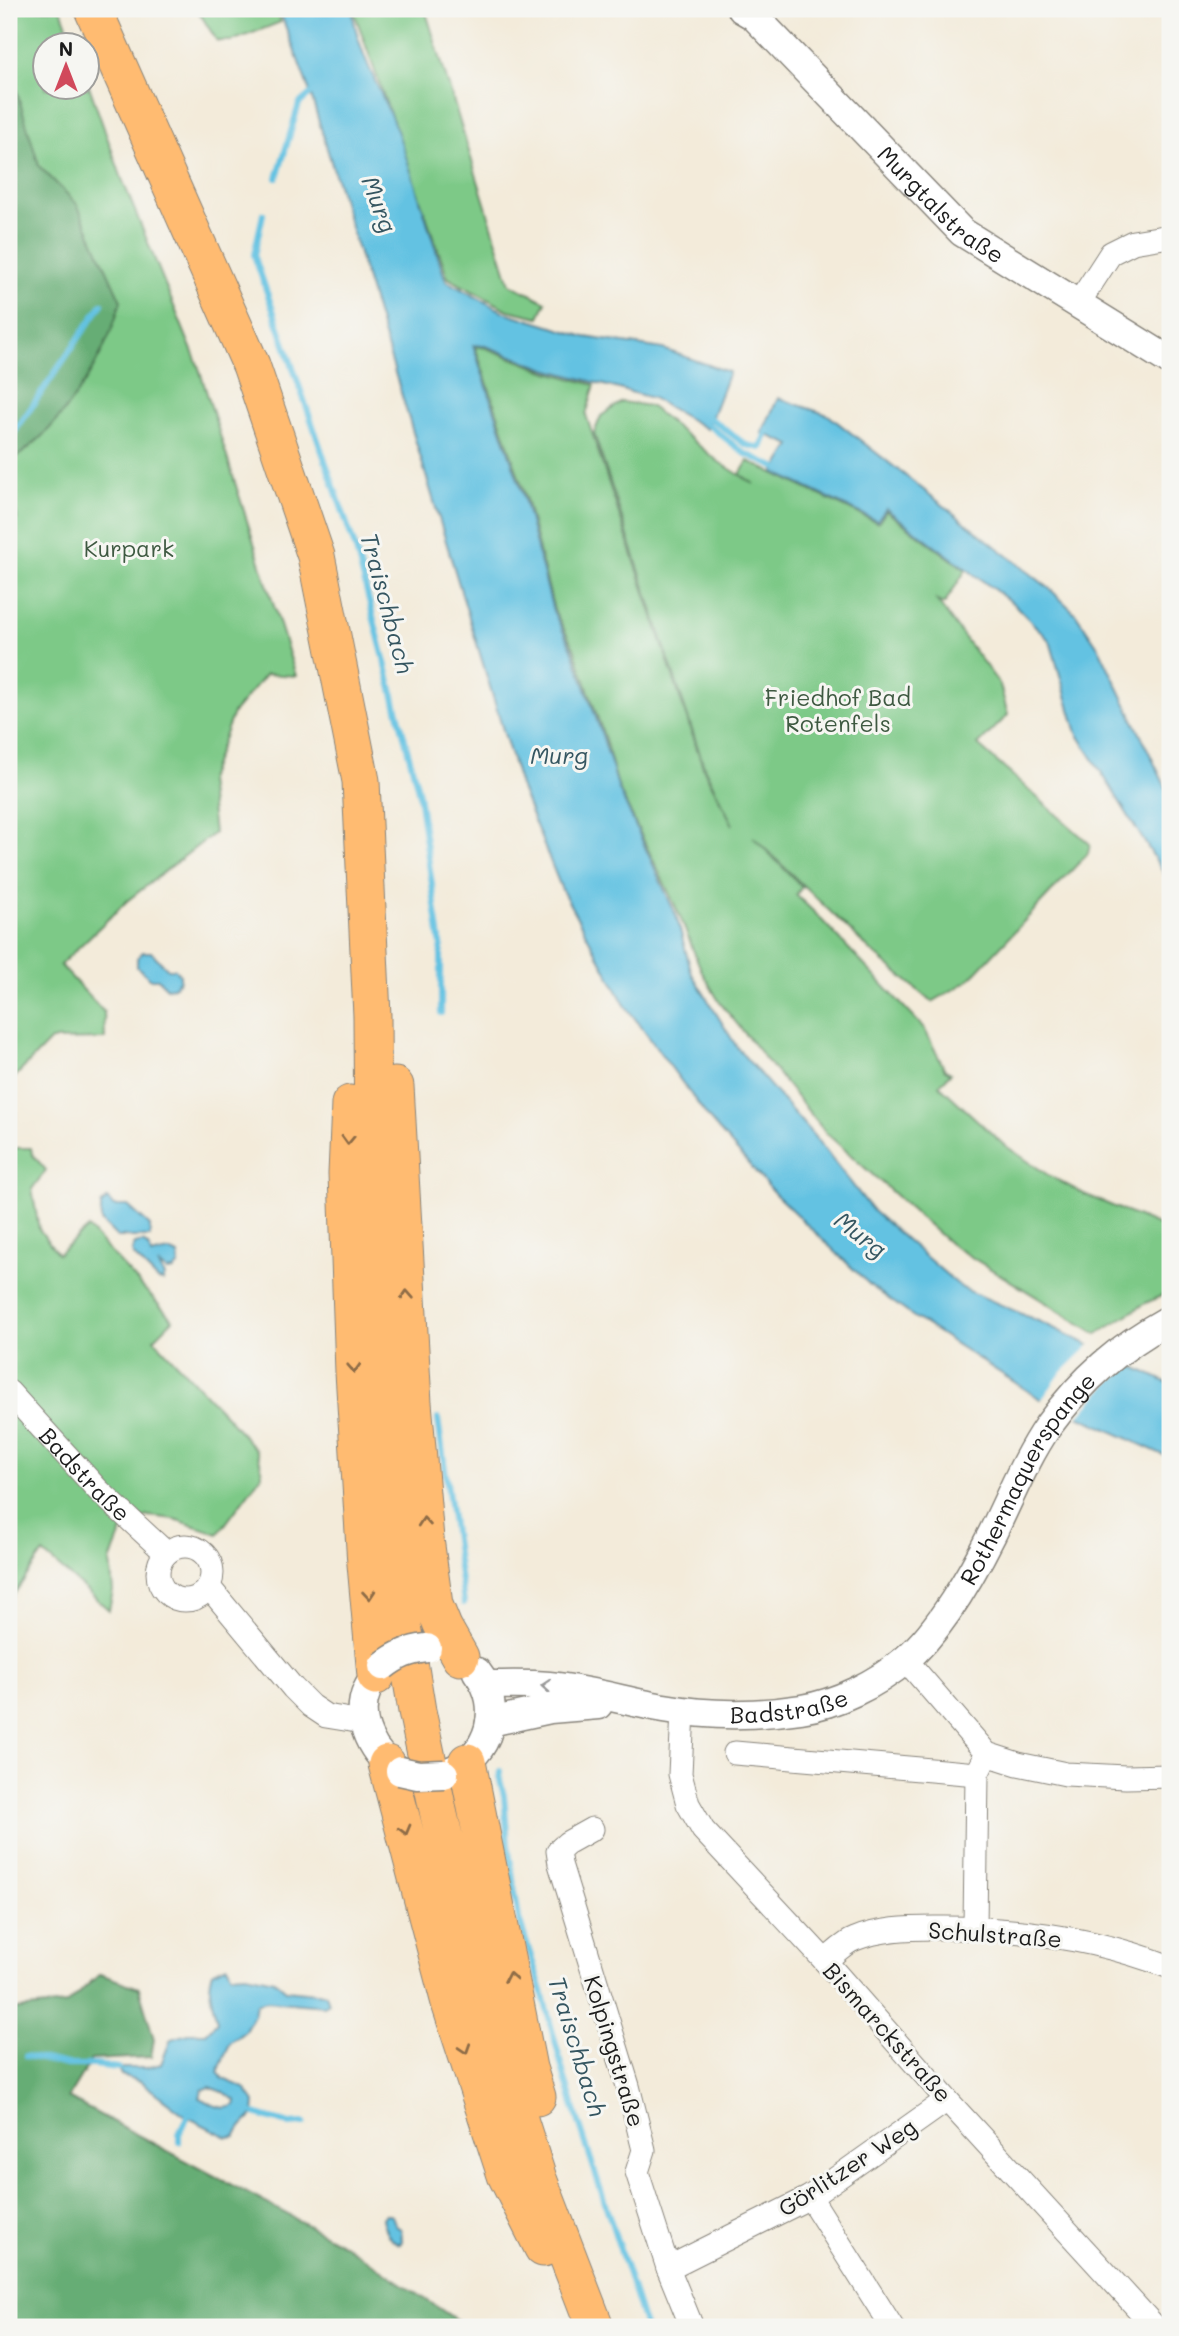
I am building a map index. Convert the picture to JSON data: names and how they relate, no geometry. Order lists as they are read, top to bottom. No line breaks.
{"streets":{"street":["Murgtalstraße","Badstraße","Rothermaquerspange","Schulstraße","Bismarckstraße","Kolpingstraße","Görlitzer Weg"]},"crossings":[["Badstraße","Rothermaquerspange"],["Badstraße","Bismarckstraße"],["Schulstraße","Bismarckstraße"],["Bismarckstraße","Görlitzer Weg"],["Kolpingstraße","Görlitzer Weg"]],"water":["Murg","Traischbach"],"parks":["Kurpark","Friedhof Bad Rotenfels"],"north":"top"}
